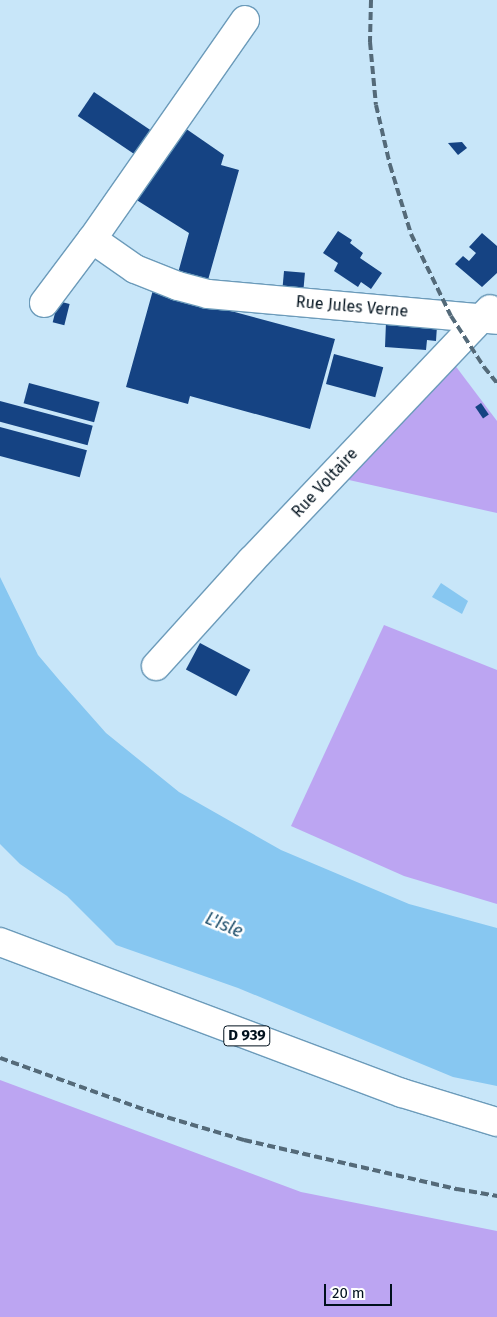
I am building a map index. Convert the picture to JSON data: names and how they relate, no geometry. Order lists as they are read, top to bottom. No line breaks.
{"streets":{"street":["Rue Jules Verne","Rue Voltaire","D 939"]},"crossings":[["Rue Jules Verne","Rue Voltaire"]],"water":["L'Isle"],"scale_bar":"20 m"}
